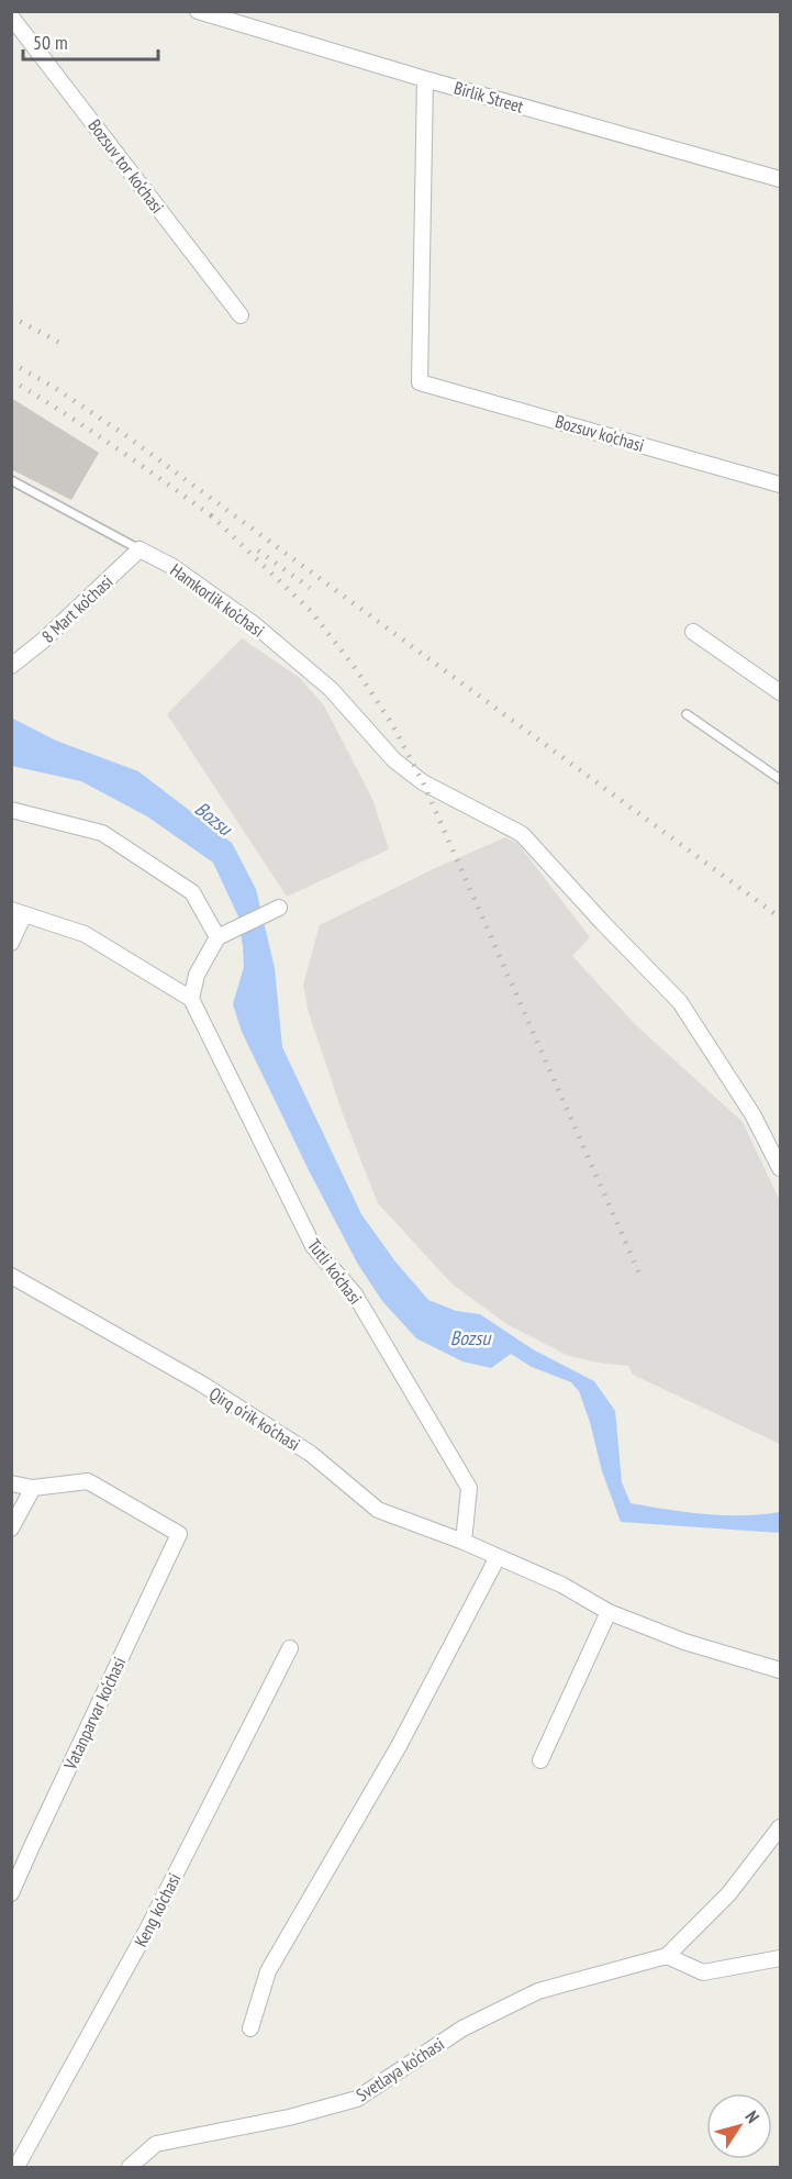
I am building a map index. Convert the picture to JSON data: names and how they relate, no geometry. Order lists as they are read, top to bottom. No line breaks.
{"streets":{"street":["Birlik Street","Bozsuv tor ko‘chasi","Bozsuv ko‘chasi","Hamkorlik ko‘chasi","8 Mart ko‘chasi","Tutli ko‘chasi","Qirq o‘rik ko‘chasi","Vatanparvar ko‘chasi","Keng ko‘chasi","Svetlaya ko‘chasi"]},"crossings":[["Birlik Street","Bozsuv ko‘chasi"],["Hamkorlik ko‘chasi","8 Mart ko‘chasi"],["Tutli ko‘chasi","Qirq o‘rik ko‘chasi"]],"water":["Bozsu"],"scale_bar":"50 m","north":"top right"}
